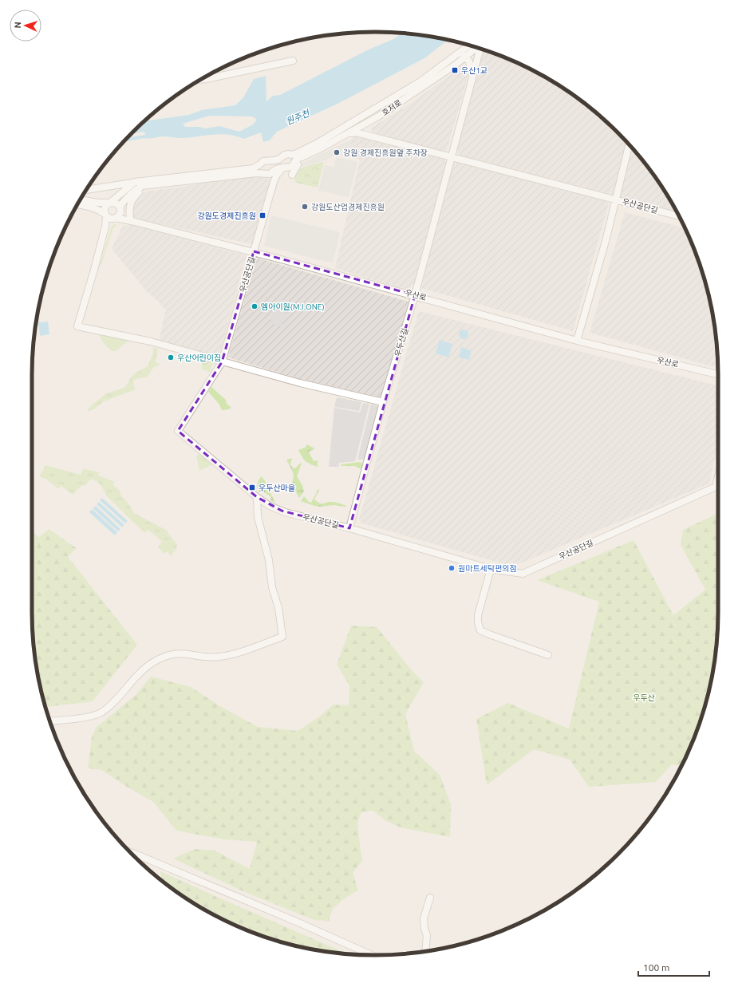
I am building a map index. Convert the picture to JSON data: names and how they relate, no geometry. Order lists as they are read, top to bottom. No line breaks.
{"streets":{"street":["호저로","우산공단길","우산로","우두산길"]},"crossings":[["호저로","우산공단길"],["우산공단길","우산로"],["우산공단길","우두산길"],["우산로","우두산길"]],"water":["원주천"],"parks":["우두산"],"places":{"transit":["우산1교","강원도경제진흥원","우두산마을"],"other":["강원 경제진흥원앞 주차장","강원도산업경제진흥원","엠아이원(M.I.ONE)","우산어린이집","원마트세탁편의점"]},"scale_bar":"100 m","north":"left"}
